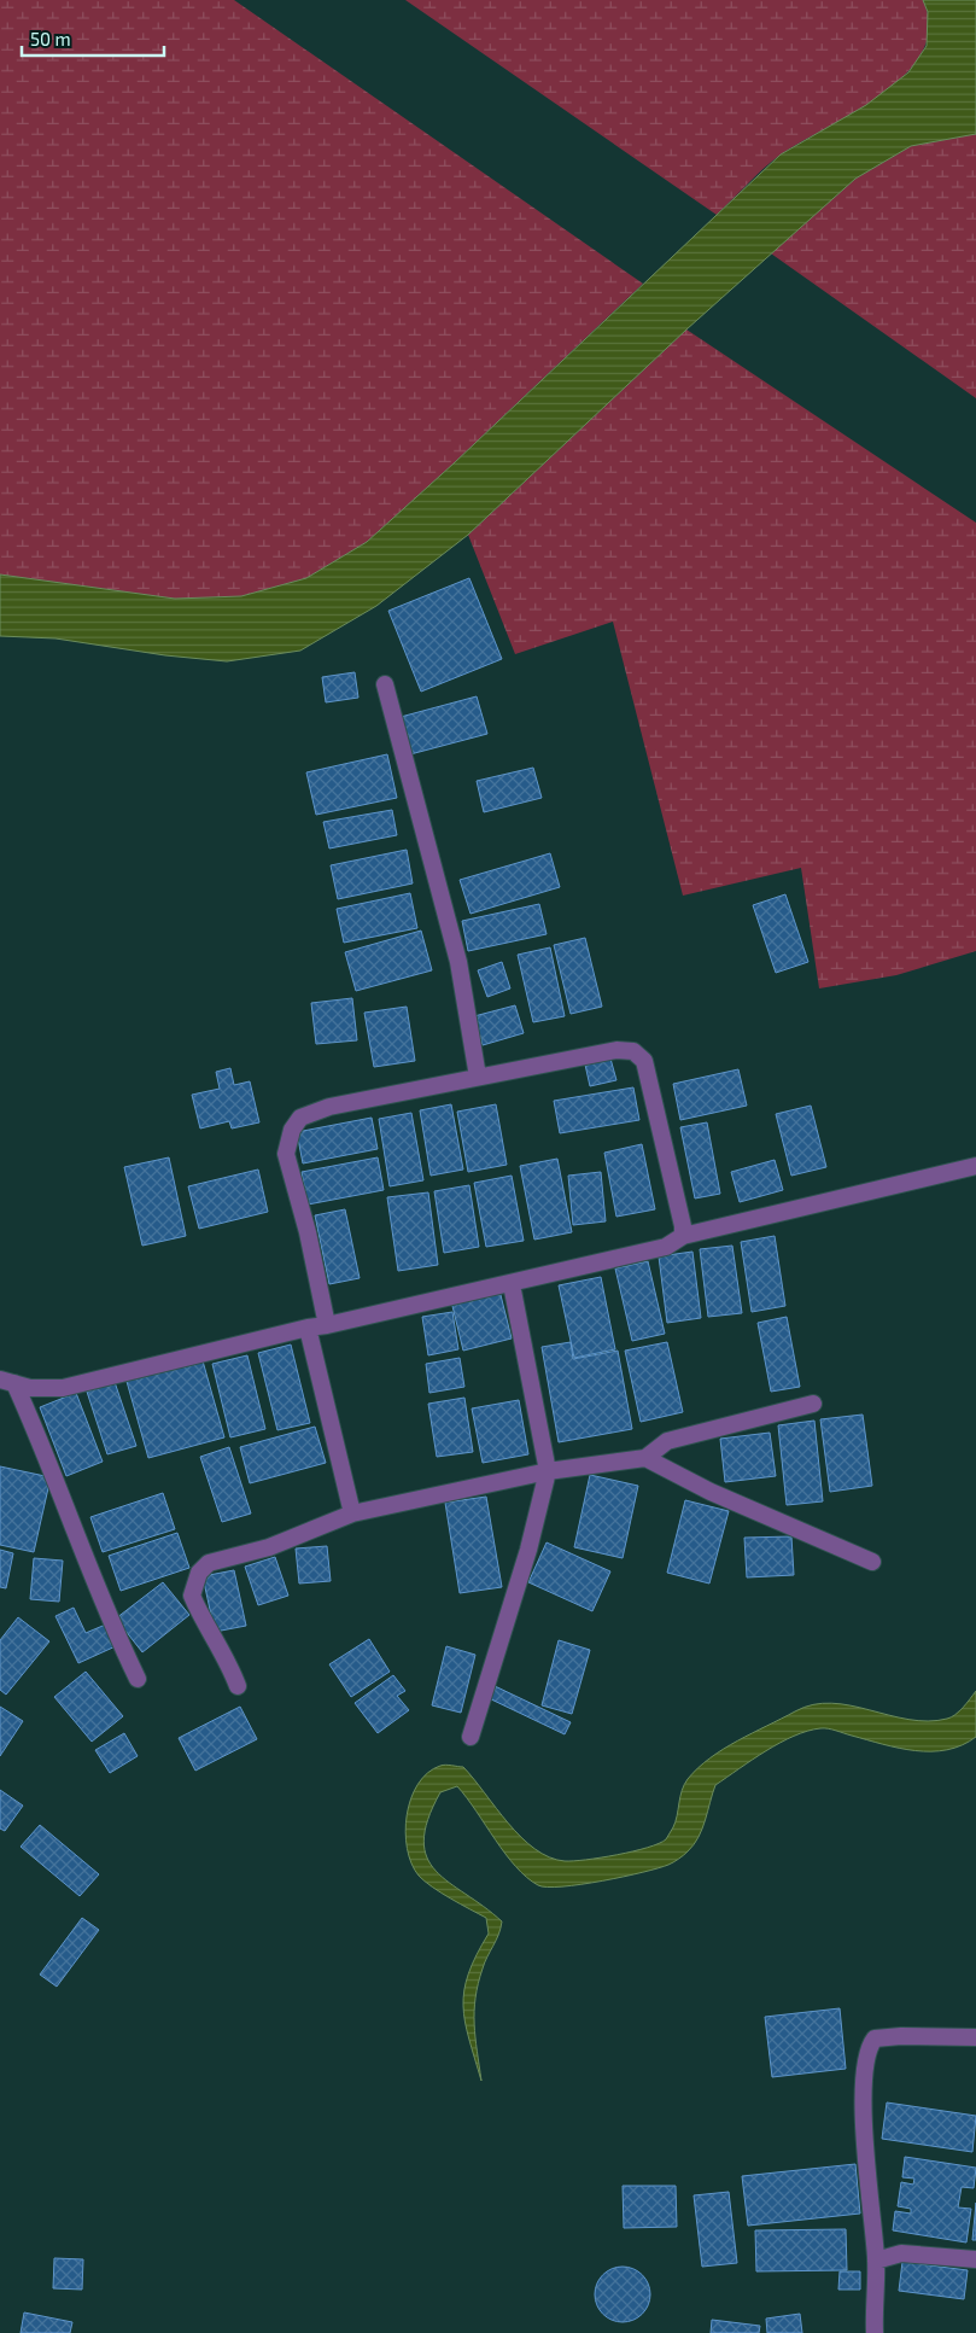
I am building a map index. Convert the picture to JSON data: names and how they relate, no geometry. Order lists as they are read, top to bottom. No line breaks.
{"scale_bar":"50 m"}
